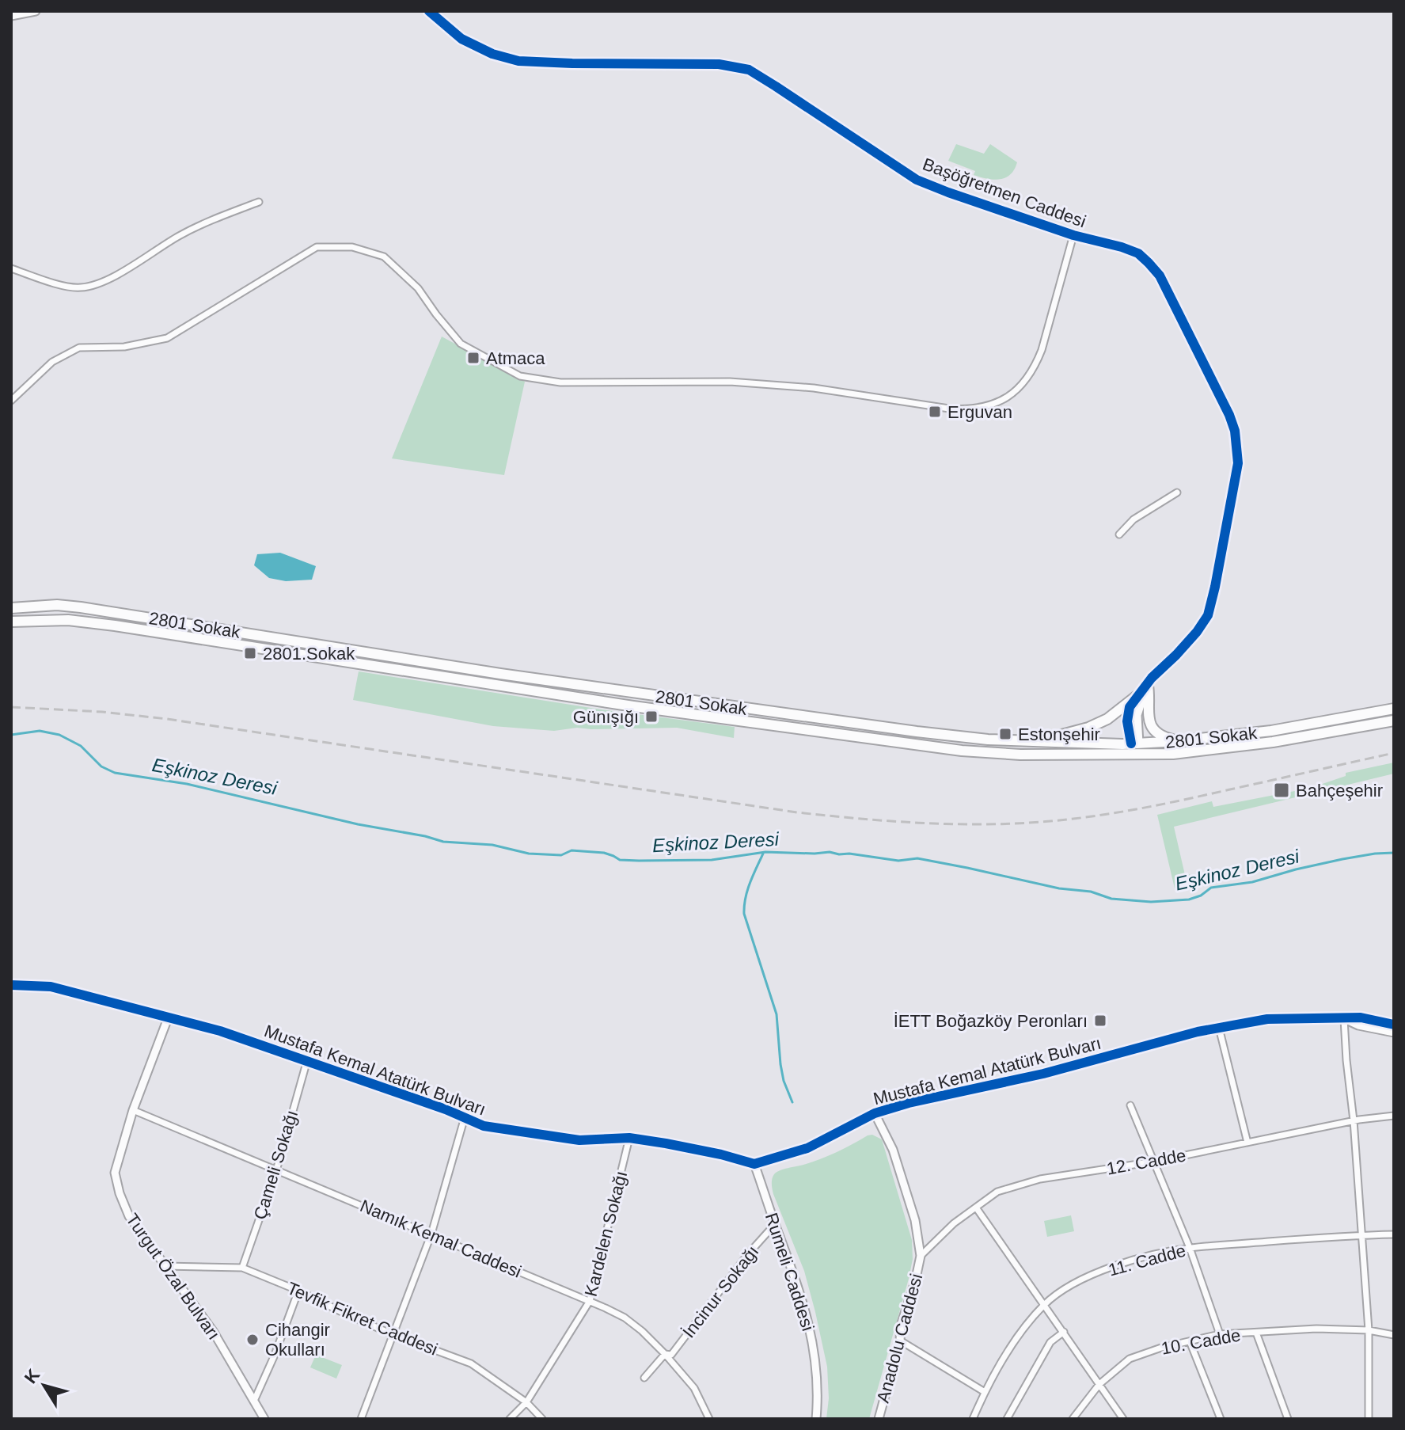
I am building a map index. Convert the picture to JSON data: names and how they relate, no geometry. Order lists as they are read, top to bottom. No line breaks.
{"streets":{"main road":["2801 Sokak"],"street":["Başöğretmen Caddesi","Mustafa Kemal Atatürk Bulvarı","12. Cadde","Çameli Sokağı","Kardelen Sokağı","Namık Kemal Caddesi","11. Cadde","Rumeli Caddesi","Turgut Özal Bulvarı","İncinur Sokağı","Tevfik Fikret Caddesi","Anadolu Caddesi","10. Cadde"]},"crossings":[["Mustafa Kemal Atatürk Bulvarı","Çameli Sokağı"],["Mustafa Kemal Atatürk Bulvarı","Kardelen Sokağı"],["Mustafa Kemal Atatürk Bulvarı","Rumeli Caddesi"],["Mustafa Kemal Atatürk Bulvarı","Turgut Özal Bulvarı"],["Mustafa Kemal Atatürk Bulvarı","Anadolu Caddesi"],["12. Cadde","Anadolu Caddesi"],["Çameli Sokağı","Namık Kemal Caddesi"],["Çameli Sokağı","Tevfik Fikret Caddesi"],["Kardelen Sokağı","Namık Kemal Caddesi"],["Kardelen Sokağı","Tevfik Fikret Caddesi"],["Namık Kemal Caddesi","Turgut Özal Bulvarı"],["Namık Kemal Caddesi","İncinur Sokağı"],["Rumeli Caddesi","İncinur Sokağı"],["Turgut Özal Bulvarı","Tevfik Fikret Caddesi"]],"water":["Eşkinoz Deresi"],"places":{"transit":["Atmaca","Erguvan","2801.Sokak","Günışığı","Estonşehir","Bahçeşehir","İETT Boğazköy Peronları"],"other":["Cihangir Okulları"]},"north":"top left"}
